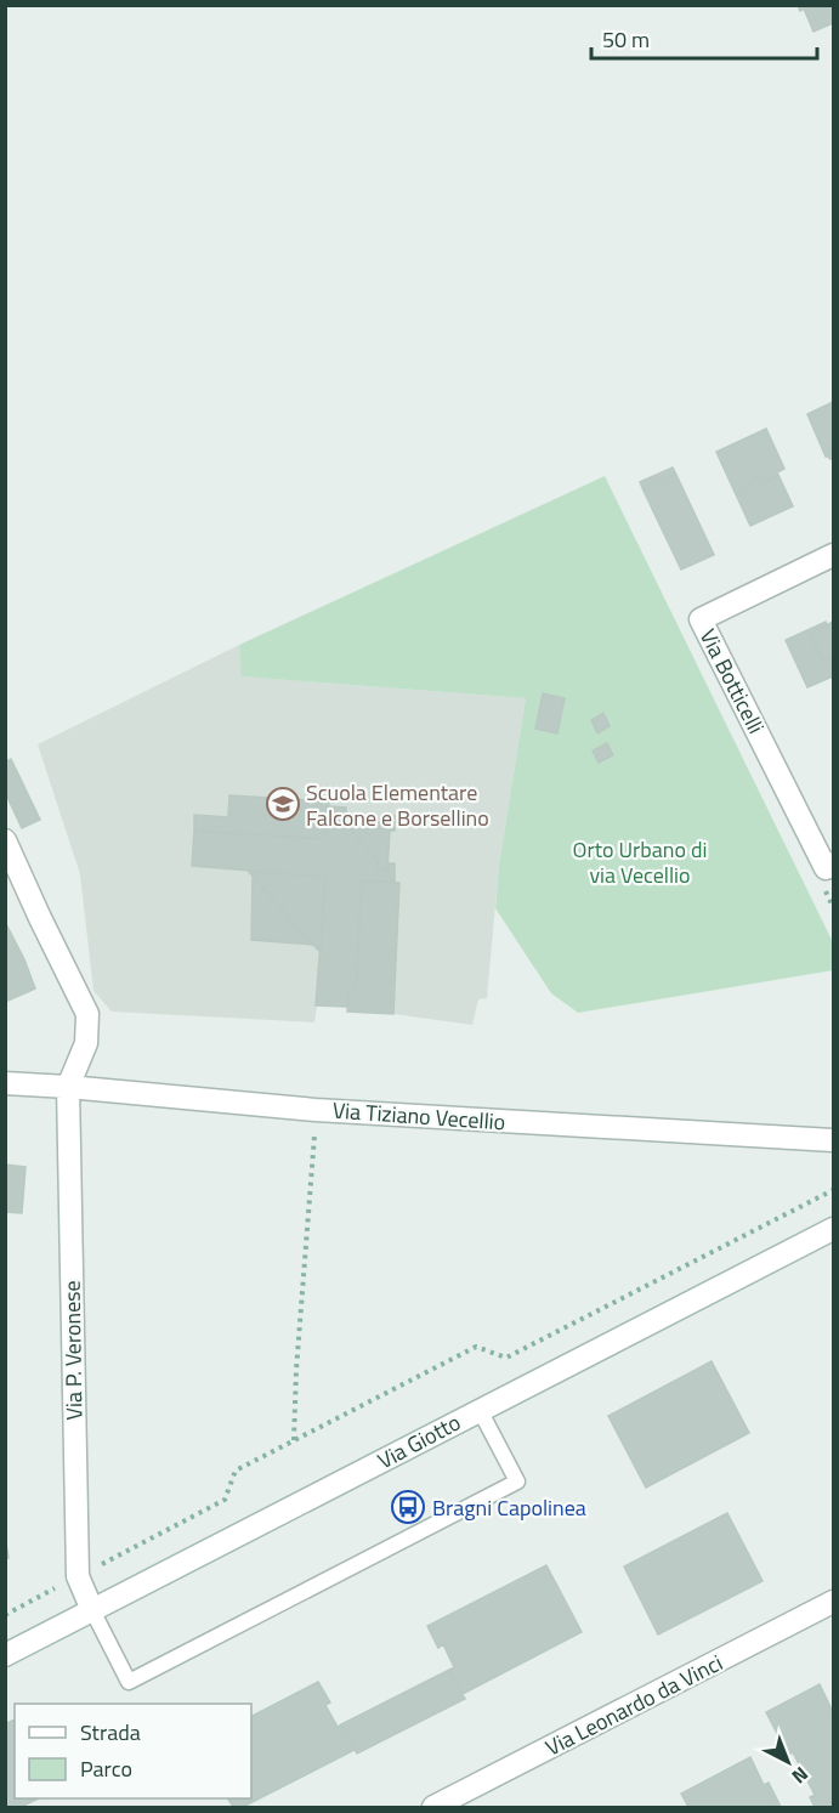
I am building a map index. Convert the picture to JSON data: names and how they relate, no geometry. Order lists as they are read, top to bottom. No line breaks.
{"streets":{"street":["Via Botticelli","Via Tiziano Vecellio","Via P. Veronese","Via Giotto","Via Leonardo da Vinci"]},"crossings":[["Via Tiziano Vecellio","Via P. Veronese"],["Via P. Veronese","Via Giotto"]],"parks":["Orto Urbano di via Vecellio"],"places":{"school or university":["Scuola Elementare Falcone e Borsellino"],"bus stop":["Bragni Capolinea"]},"legend":["Strada","Parco"],"scale_bar":"50 m","north":"bottom right"}
